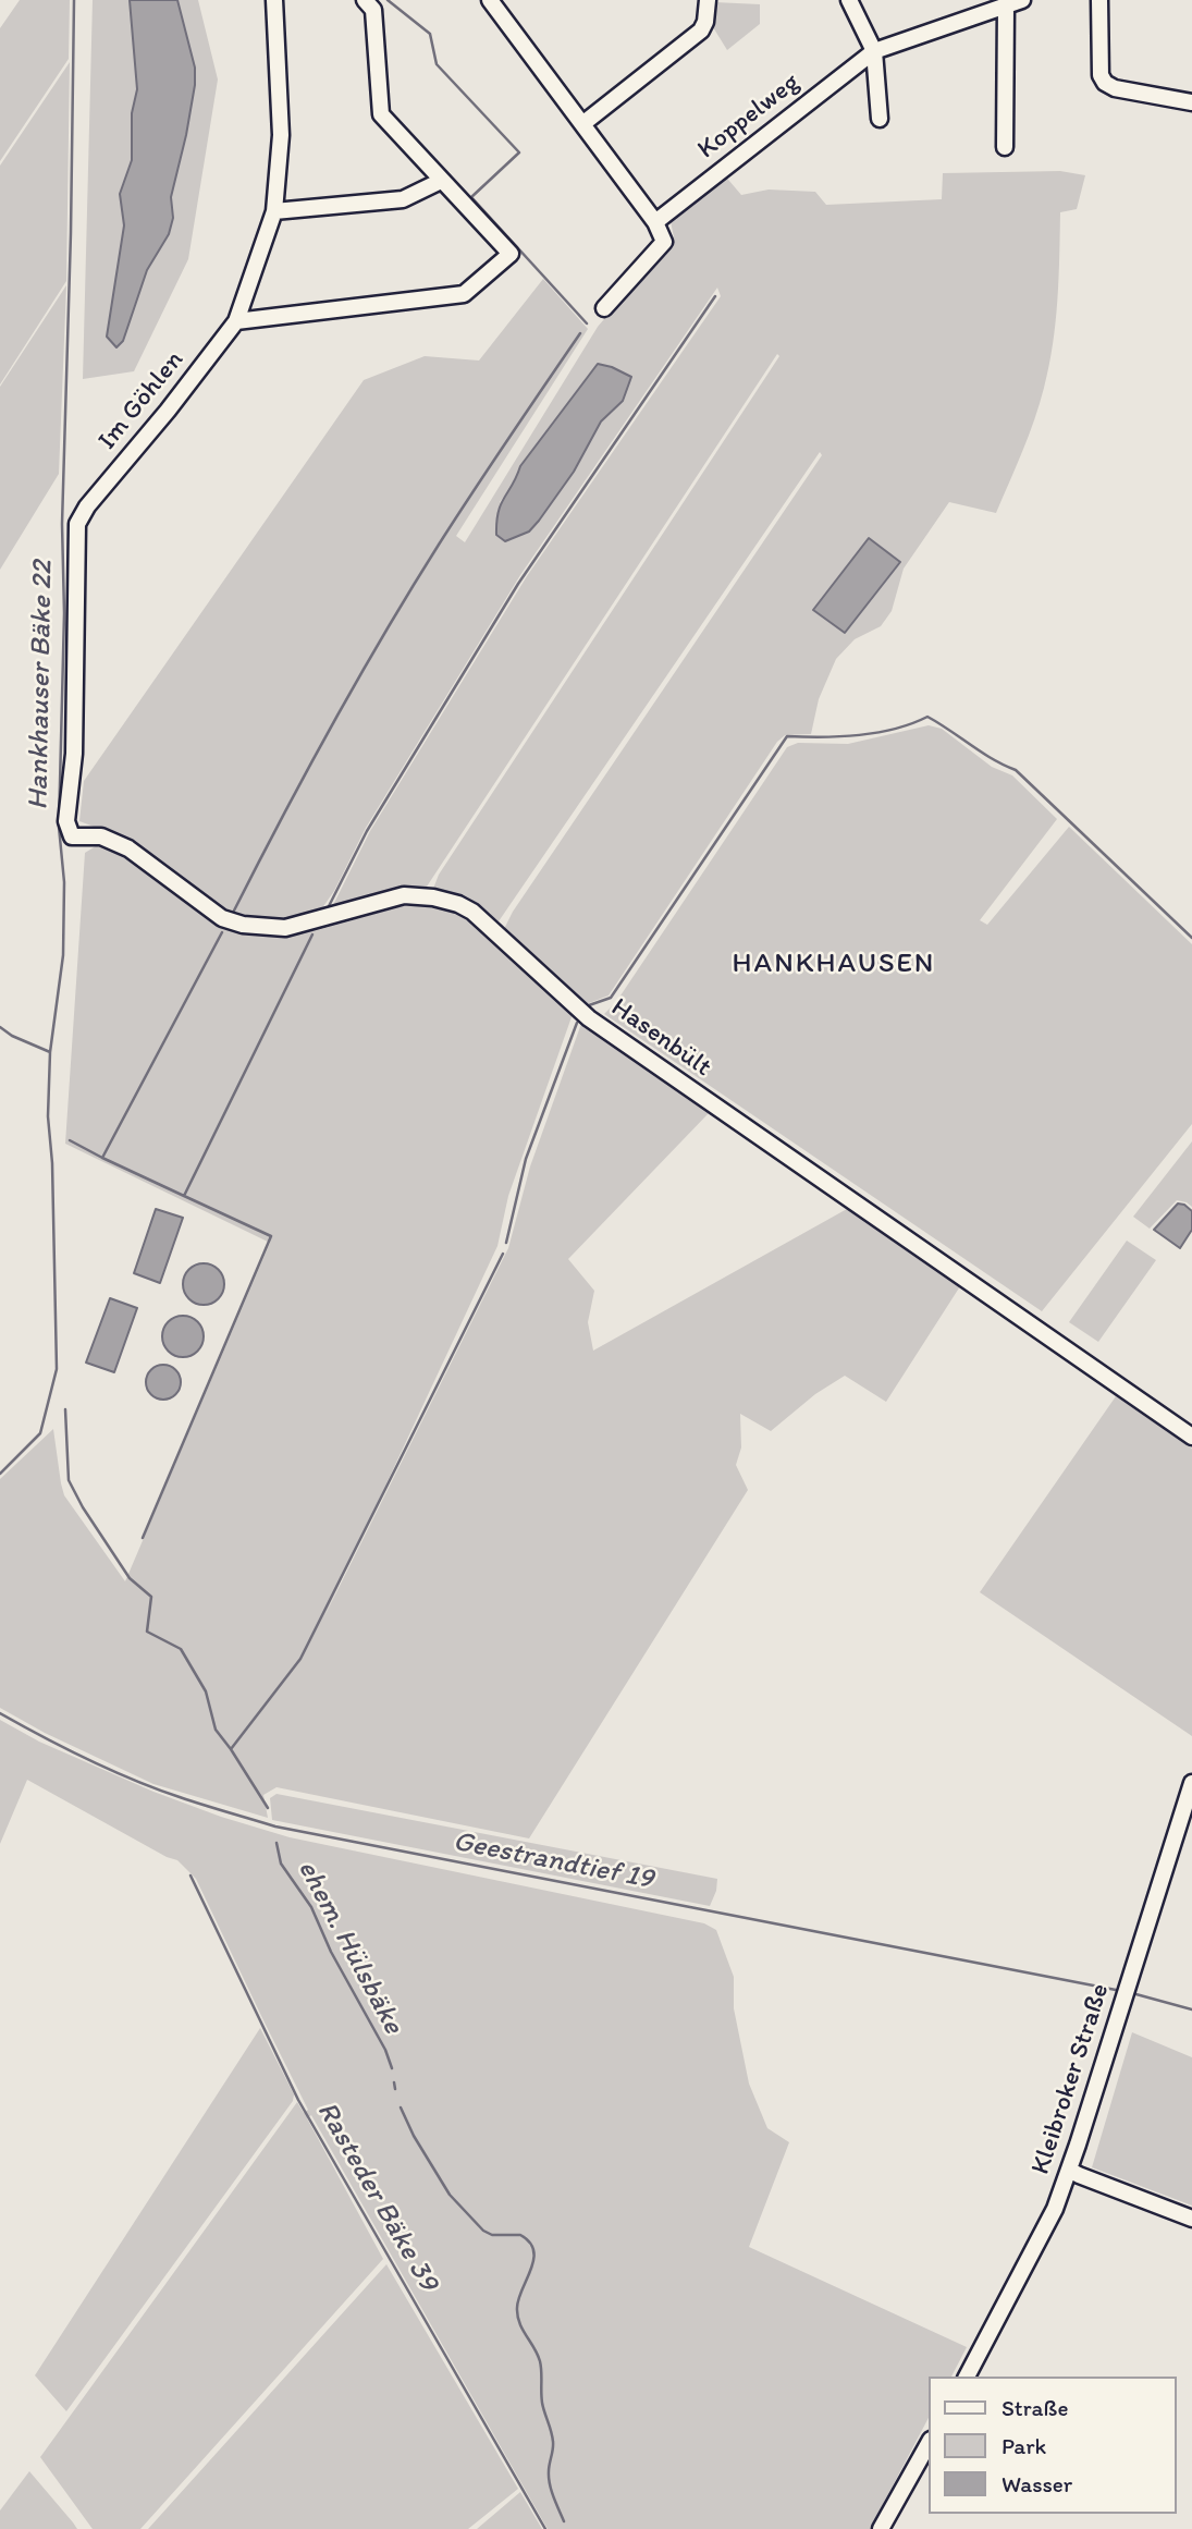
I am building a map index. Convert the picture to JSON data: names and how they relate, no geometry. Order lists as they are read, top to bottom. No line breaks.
{"streets":{"street":["Koppelweg","Im Göhlen","Hasenbült","Kleibroker Straße"]},"crossings":[["Im Göhlen","Hasenbült"]],"districts":["HANKHAUSEN"],"water":["Hankhauser Bäke 22","Geestrandtief 19","ehem. Hülsbäke","Rasteder Bäke 39"],"legend":["Straße","Park","Wasser"]}
